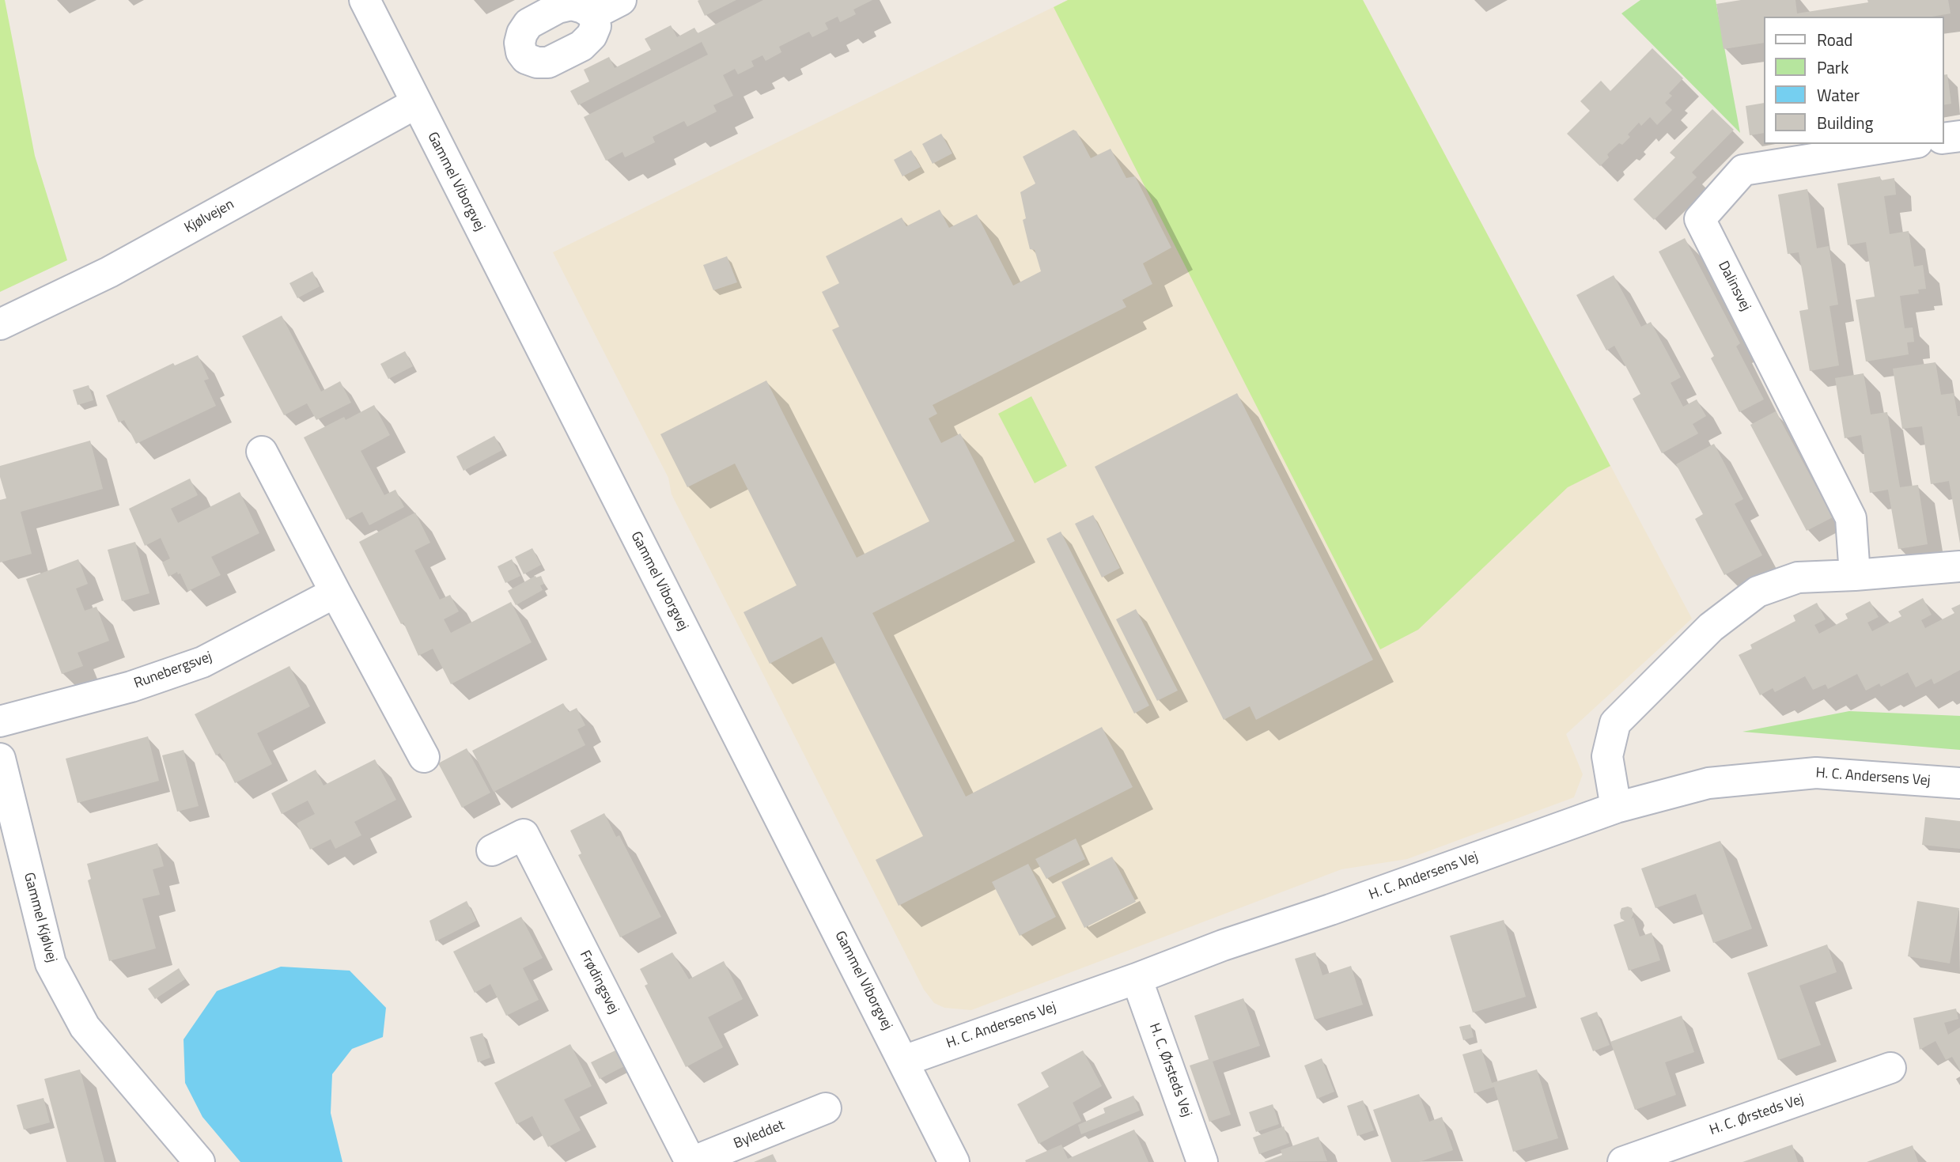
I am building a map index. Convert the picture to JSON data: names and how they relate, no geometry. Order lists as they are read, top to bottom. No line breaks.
{"streets":{"street":["Gammel Viborgvej","Kjølvejen","Dalinsvej","Runebergsvej","H. C. Andersens Vej","Gammel Kjølvej","Frødingsvej","H. C. Ørsteds Vej","Byleddet"]},"crossings":[["Gammel Viborgvej","Kjølvejen"],["Gammel Viborgvej","H. C. Andersens Vej"],["H. C. Andersens Vej","H. C. Ørsteds Vej"],["Frødingsvej","Byleddet"]],"legend":["Road","Park","Water","Building"]}
